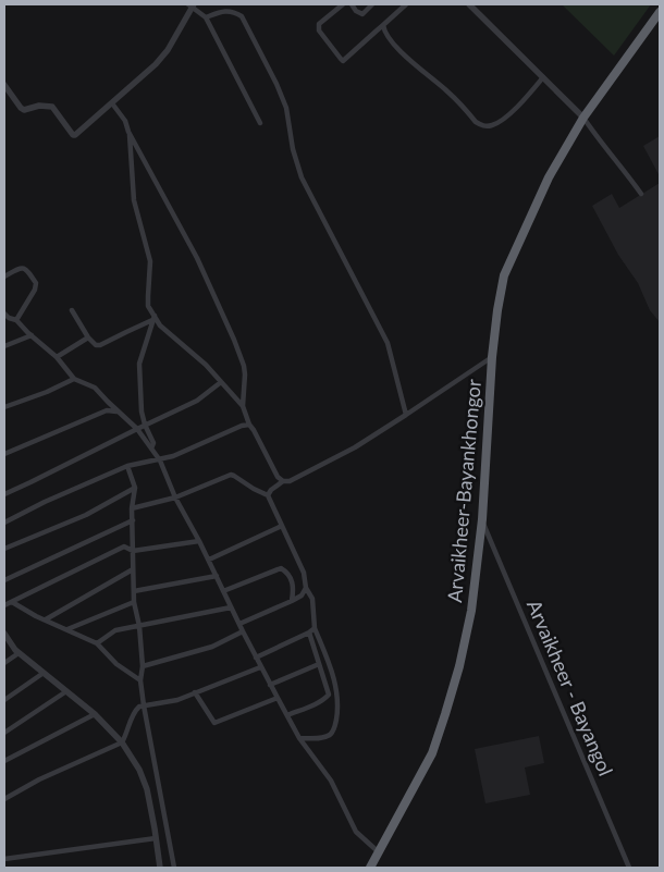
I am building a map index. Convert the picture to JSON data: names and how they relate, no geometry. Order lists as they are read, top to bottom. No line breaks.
{"streets":{"highway":["Arvaikheer-Bayankhongor"],"street":["Arvaikheer - Bayangol"]},"crossings":[["Arvaikheer-Bayankhongor","Arvaikheer - Bayangol"]]}
